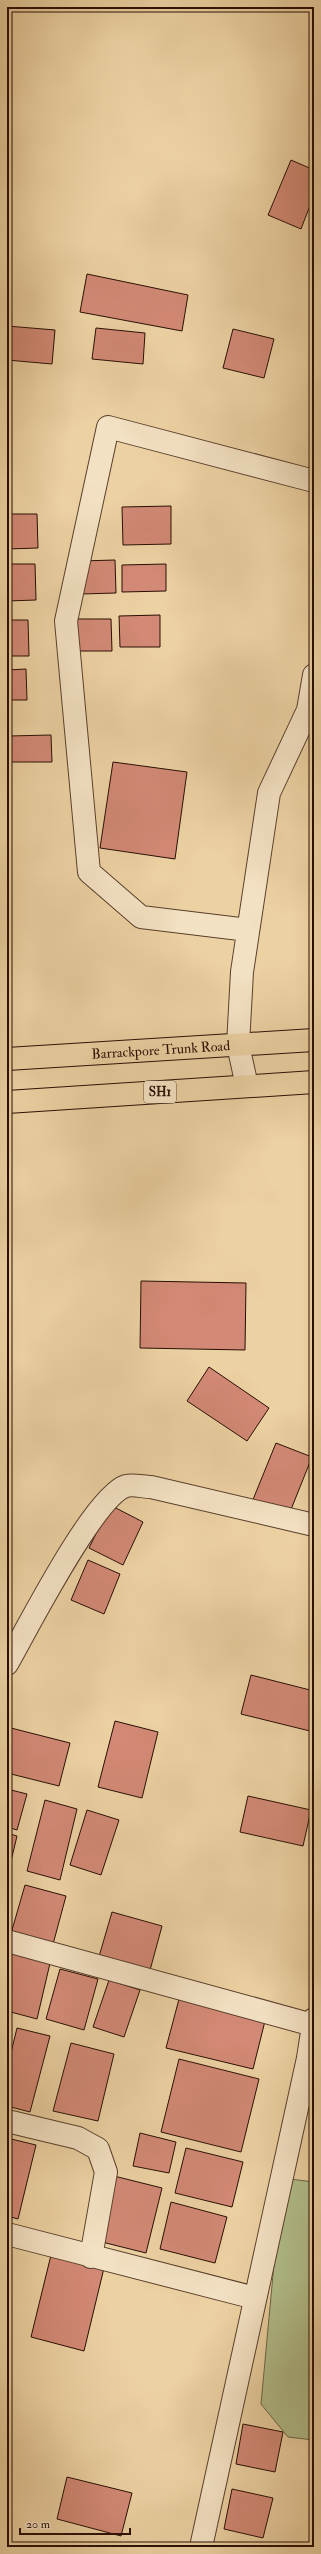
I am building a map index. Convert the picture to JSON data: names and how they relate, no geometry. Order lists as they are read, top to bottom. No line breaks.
{"streets":{"main road":["Barrackpore Trunk Road","SH1"]},"scale_bar":"20 m"}
